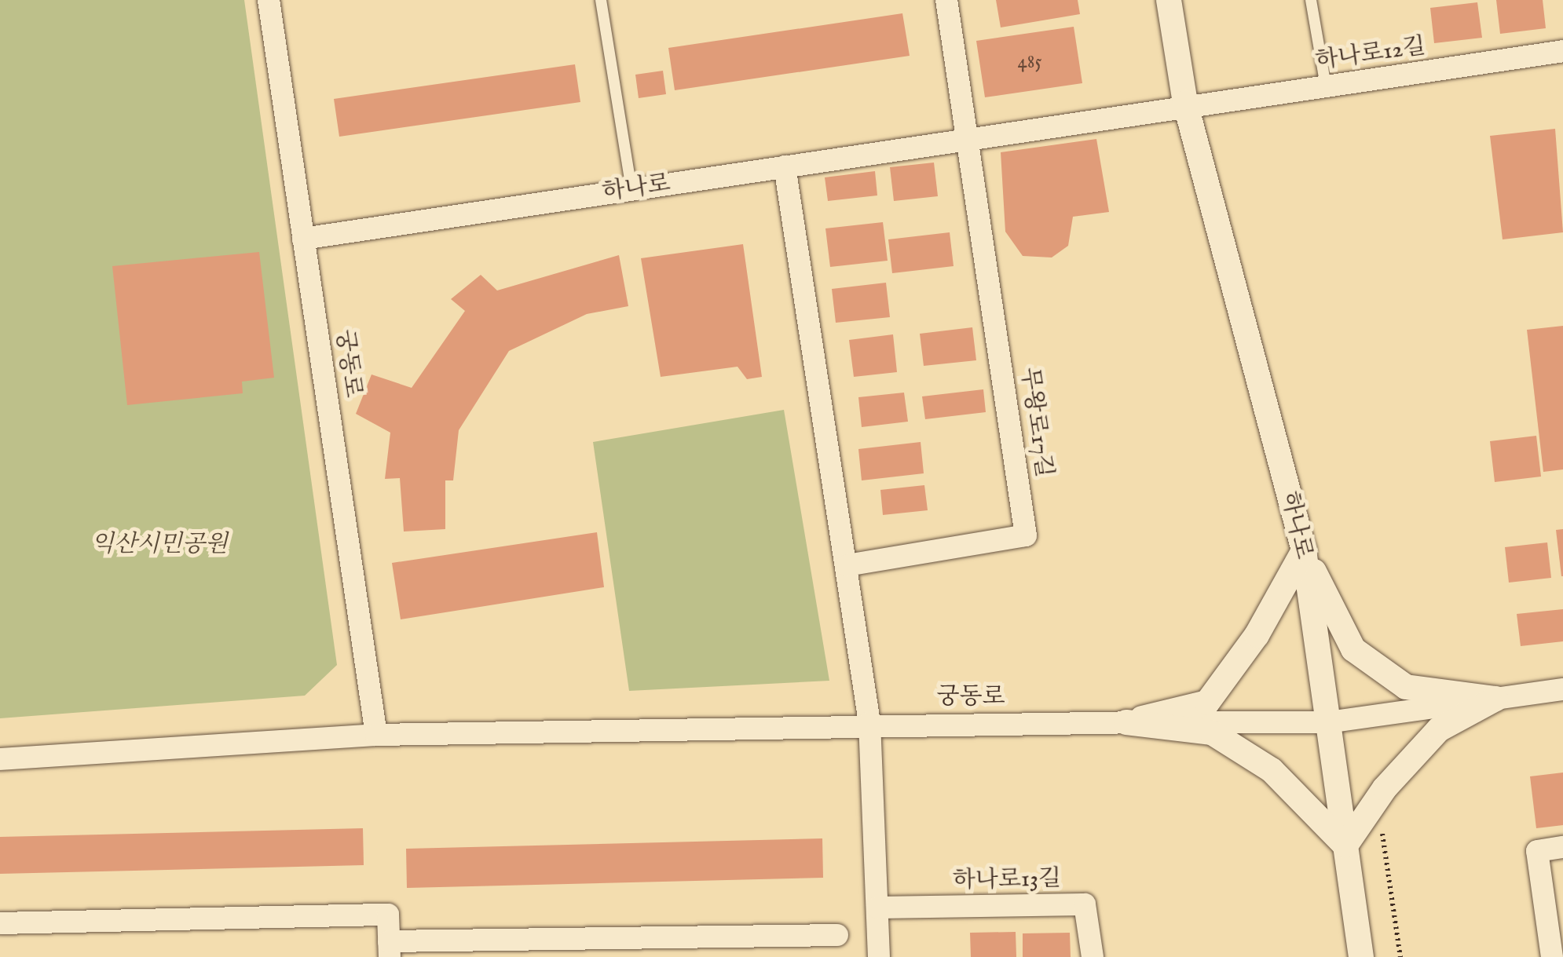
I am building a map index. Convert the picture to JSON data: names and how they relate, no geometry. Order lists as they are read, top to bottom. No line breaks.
{"streets":{"street":["하나로12길","하나로","궁동로","무왕로17길","하나로13길"]},"crossings":[["하나로12길","하나로"],["하나로","궁동로"],["하나로","무왕로17길"]],"parks":["익산시민공원"],"house_numbers":["485"]}
